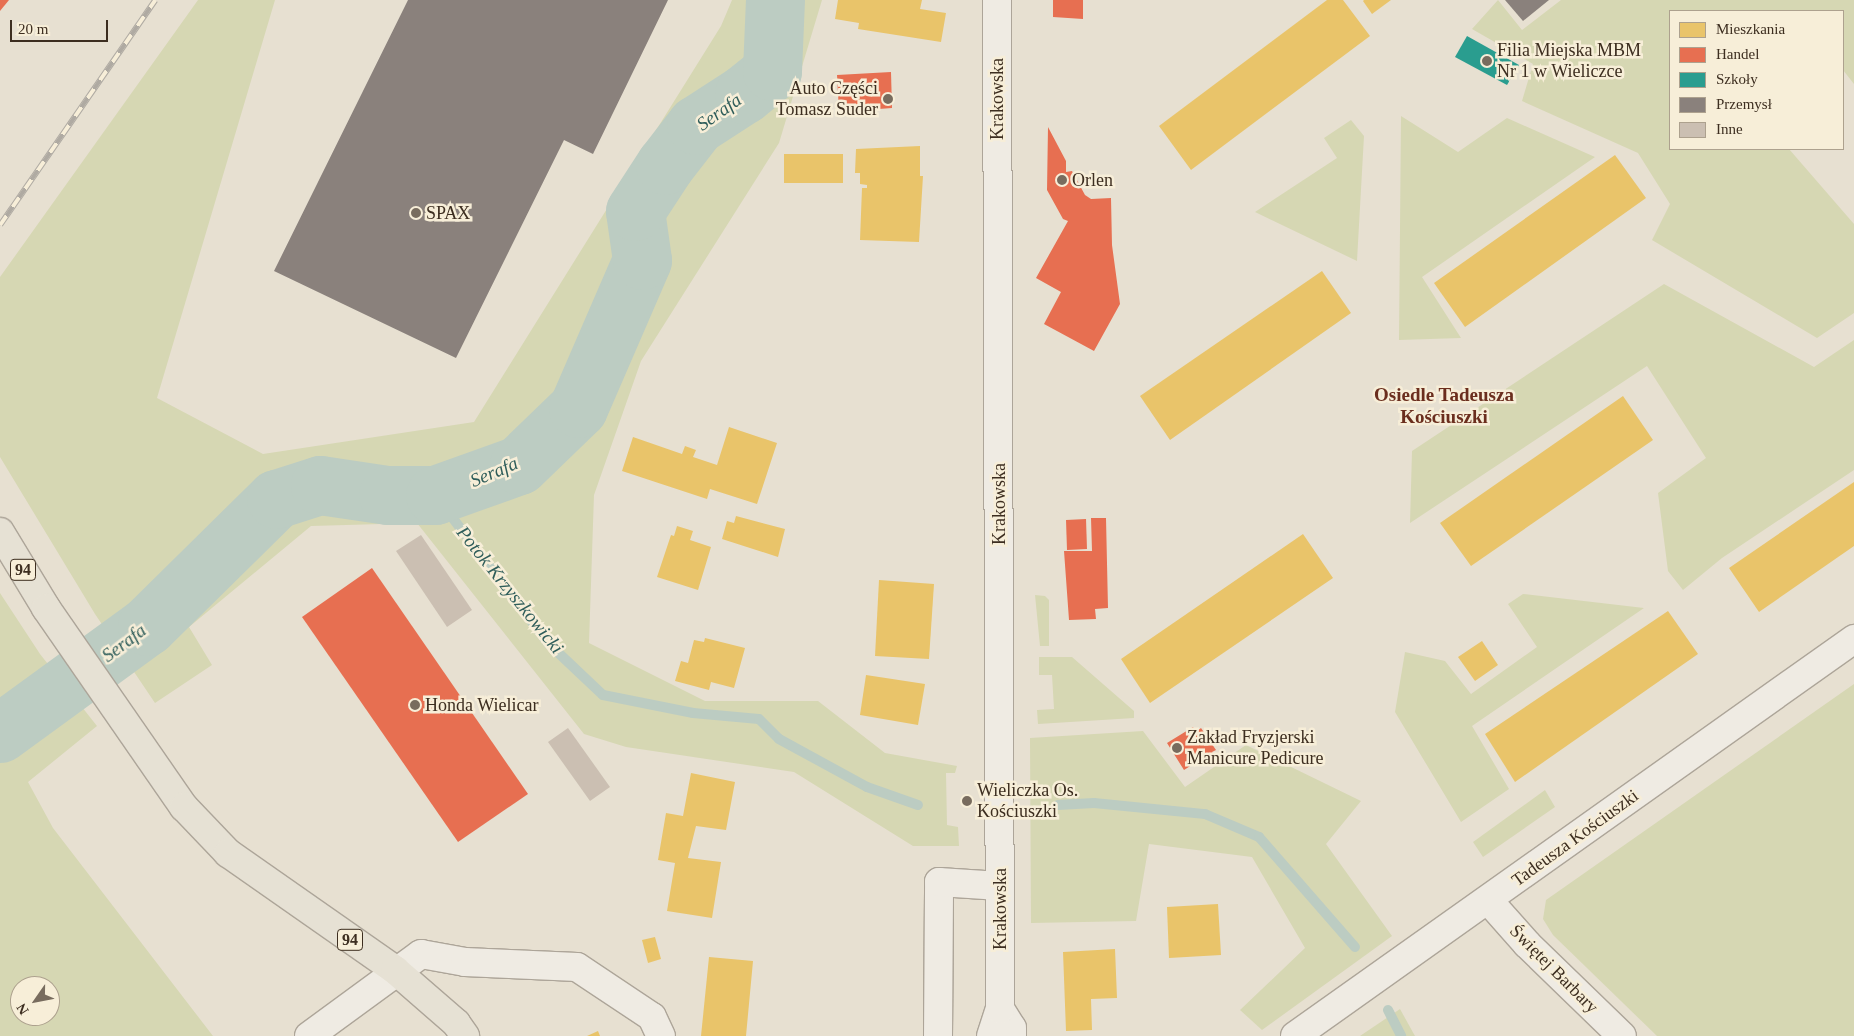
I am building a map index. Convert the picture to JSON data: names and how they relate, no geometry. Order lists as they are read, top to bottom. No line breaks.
{"streets":{"main road":["94"],"street":["Krakowska","Tadeusza Kościuszki","Świętej Barbary"]},"crossings":[["Tadeusza Kościuszki","Świętej Barbary"]],"districts":["Osiedle Tadeusza Kościuszki"],"water":["Serafa","Potok Krzyszkowicki"],"places":["Filia Miejska MBM Nr 1 w Wieliczce","Auto Części Tomasz Suder","Orlen","SPAX","Honda Wielicar","Zakład Fryzjerski Manicure Pedicure","Wieliczka Os. Kościuszki"],"legend":["Mieszkania","Handel","Szkoły","Przemysł","Inne"],"scale_bar":"20 m","north":"bottom left"}
